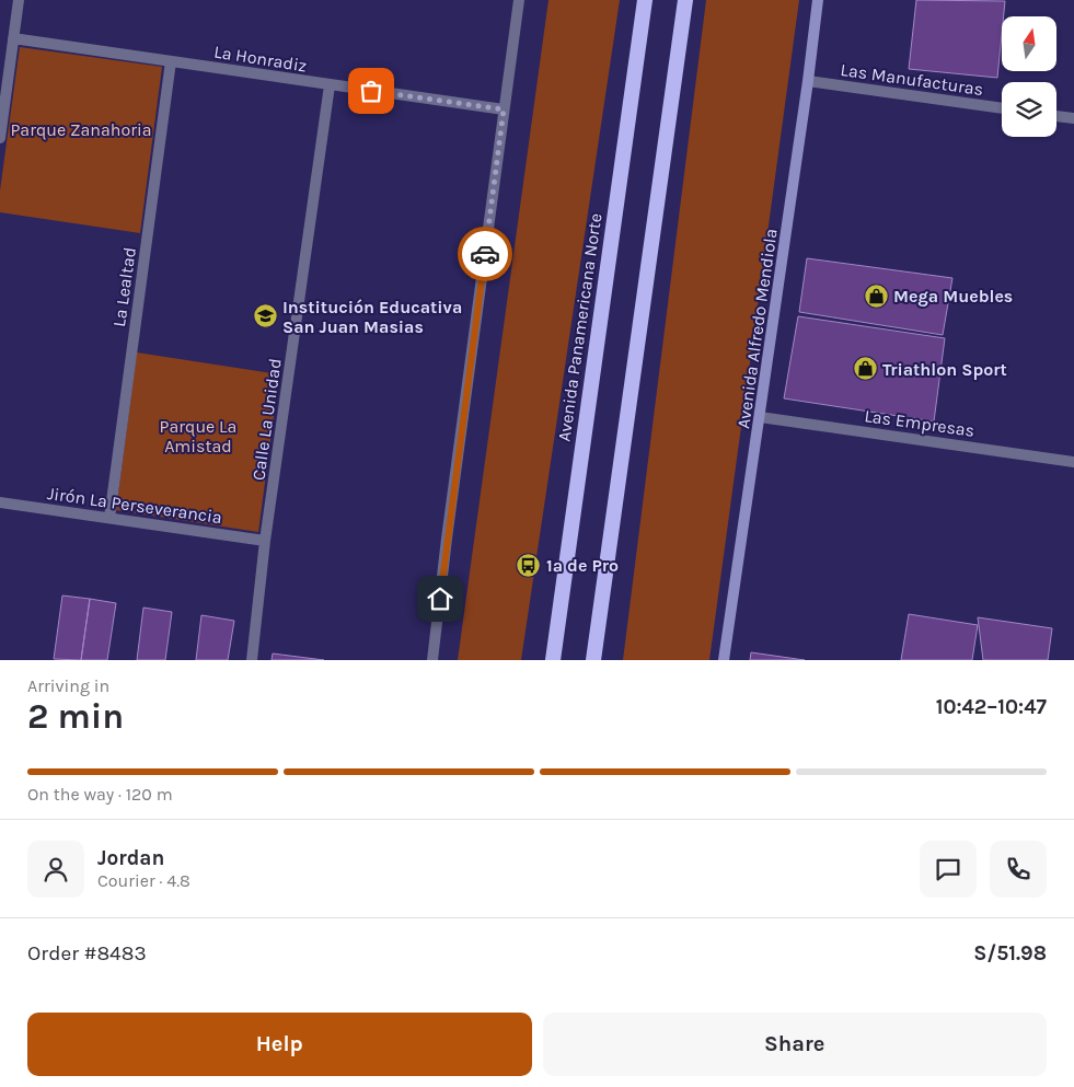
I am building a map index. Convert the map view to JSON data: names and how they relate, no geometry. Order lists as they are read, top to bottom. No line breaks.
{"streets":{"highway":["Avenida Panamericana Norte"],"main road":["Avenida Alfredo Mendiola"],"street":["La Honradiz","Las Manufacturas","La Lealtad","Calle La Unidad","Las Empresas","Jirón La Perseverancia"]},"crossings":[["La Honradiz","La Lealtad"],["La Honradiz","Calle La Unidad"],["Las Manufacturas","Avenida Alfredo Mendiola"],["La Lealtad","Jirón La Perseverancia"],["Avenida Alfredo Mendiola","Las Empresas"],["Calle La Unidad","Jirón La Perseverancia"]],"parks":["Parque Zanahoria","Parque La Amistad"],"places":{"shop":["Mega Muebles","Triathlon Sport"],"school or university":["Institución Educativa San Juan Masias"],"bus stop":["1ª de Pro"]},"north":"top","page":{"heading":["2 min","Arriving in","10:42–10:47"],"panel":["Jordan","Courier · 4.8","Order #8483","S/51.98"],"bar":"On the way · 120 m","buttons":["Help","Share"]}}
